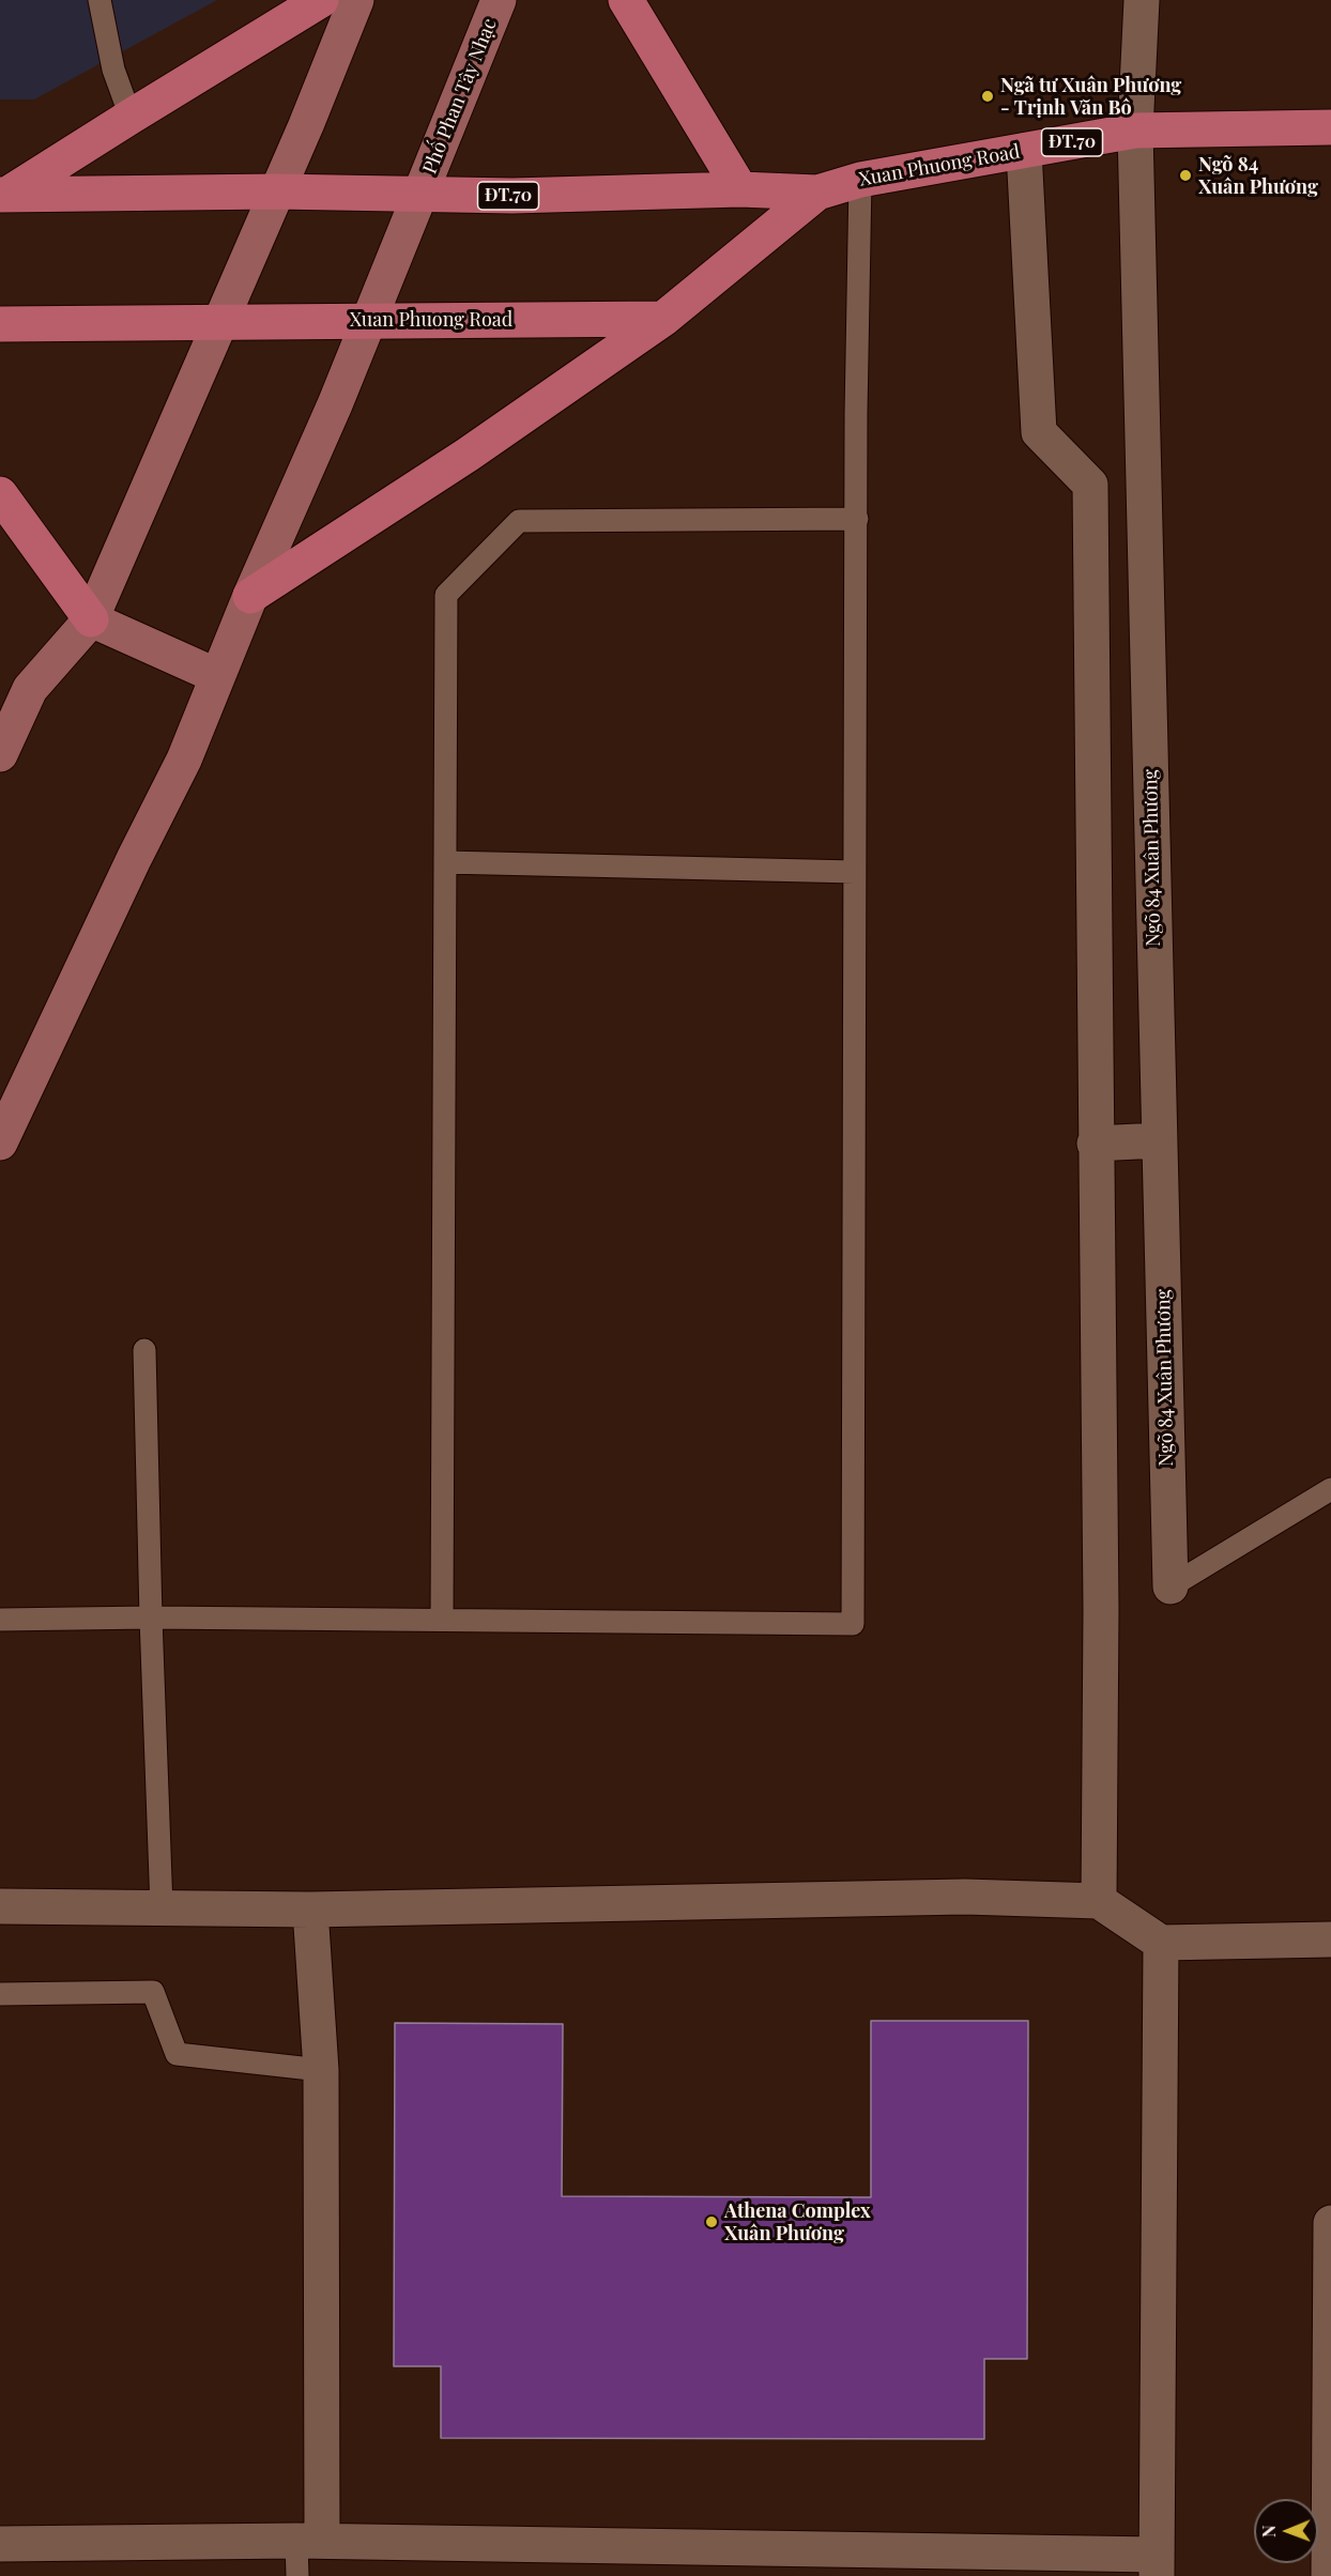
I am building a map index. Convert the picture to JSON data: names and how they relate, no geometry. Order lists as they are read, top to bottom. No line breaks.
{"streets":{"main road":["Phố Phan Tây Nhạc","ĐT.70","Xuan Phuong Road"],"street":["Ngõ 84 Xuân Phương"]},"crossings":[["Phố Phan Tây Nhạc","Xuan Phuong Road"],["Xuan Phuong Road","Ngõ 84 Xuân Phương"]],"places":["Ngã tư Xuân Phương - Trịnh Văn Bô","Ngõ 84 Xuân Phương","Athena Complex Xuân Phương"],"north":"left"}
